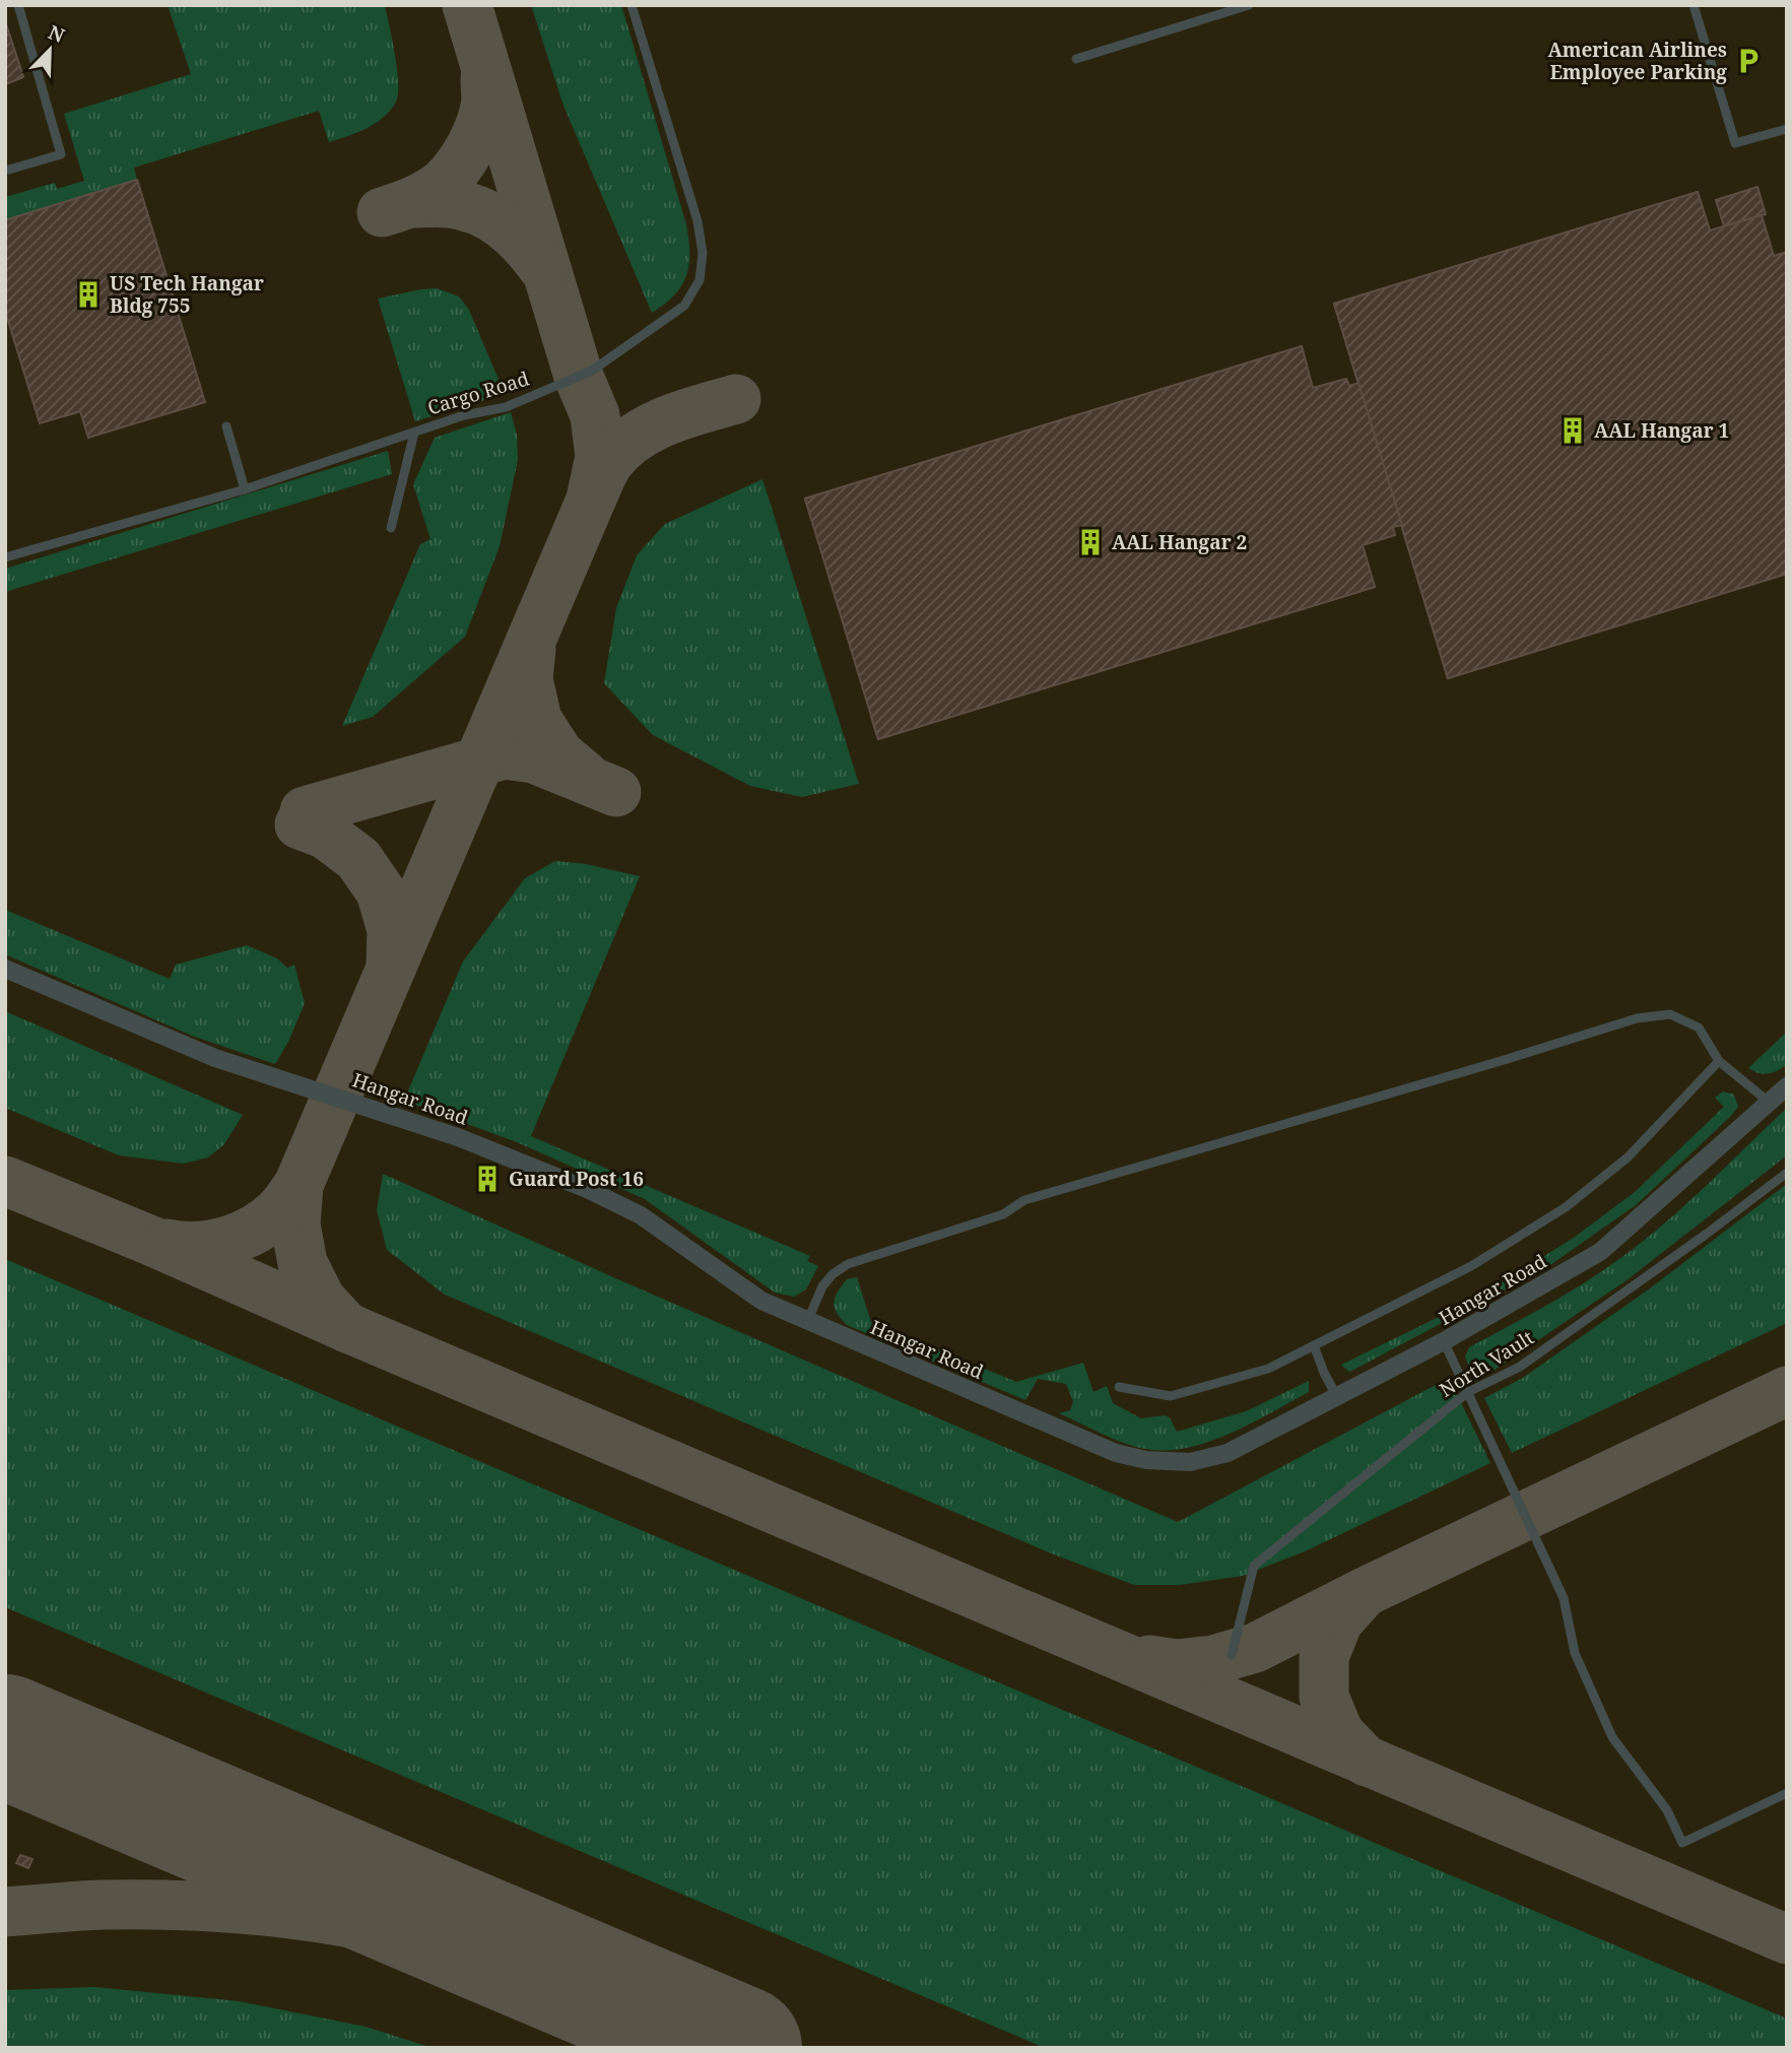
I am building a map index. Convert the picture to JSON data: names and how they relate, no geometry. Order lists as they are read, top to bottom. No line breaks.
{"streets":{"street":["Hangar Road"],"lane":["Cargo Road","North Vault"]},"places":{"parking":["American Airlines Employee Parking"],"building":["US Tech Hangar Bldg 755","AAL Hangar 1","AAL Hangar 2","Guard Post 16"]},"north":"top right"}
